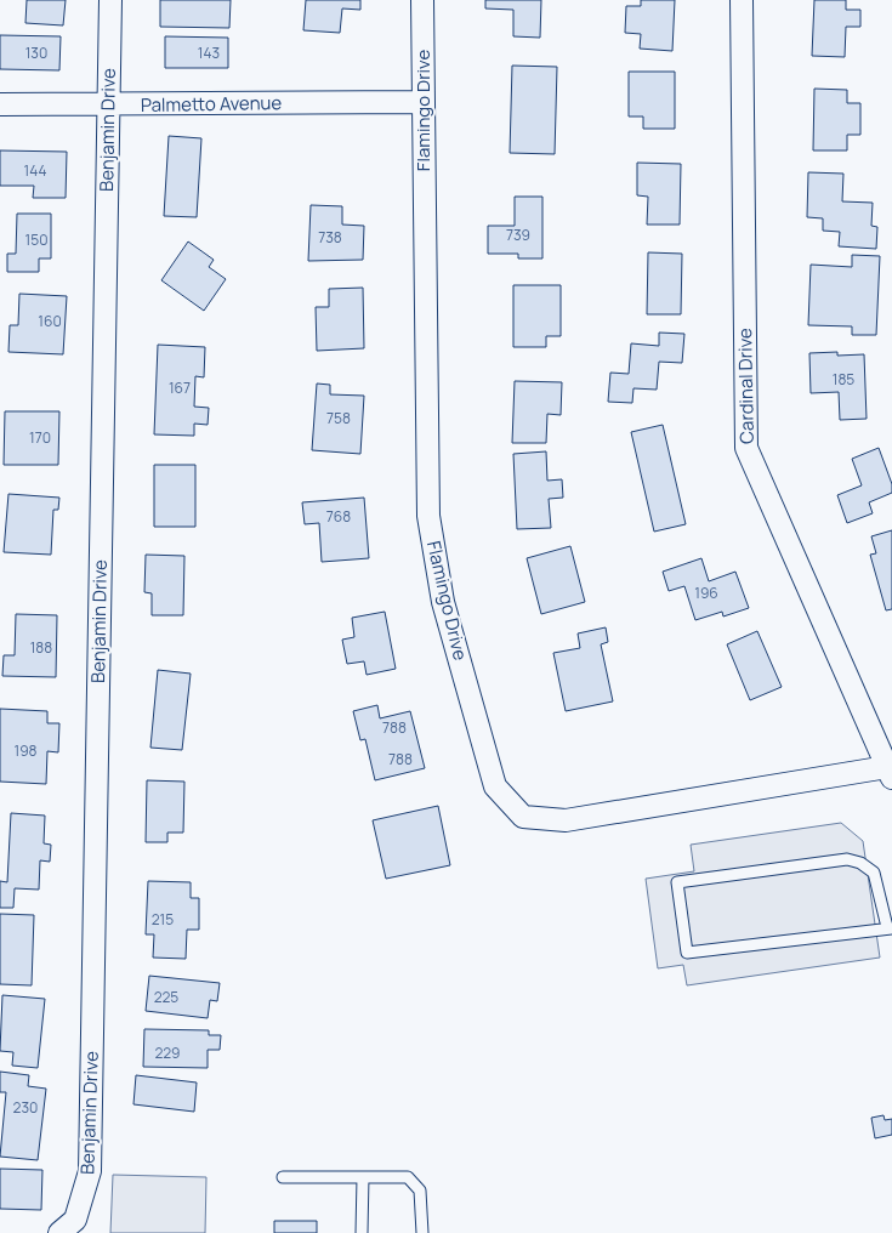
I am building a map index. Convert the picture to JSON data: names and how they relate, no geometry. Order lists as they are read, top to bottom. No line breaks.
{"streets":{"street":["Palmetto Avenue","Flamingo Drive","Benjamin Drive","Cardinal Drive"]},"crossings":[["Palmetto Avenue","Flamingo Drive"],["Palmetto Avenue","Benjamin Drive"],["Flamingo Drive","Cardinal Drive"]],"house_numbers":["130","143","144","739","738","150","160","185","167","758","170","768","196","188","788","198","788","215","225","229","230"]}
